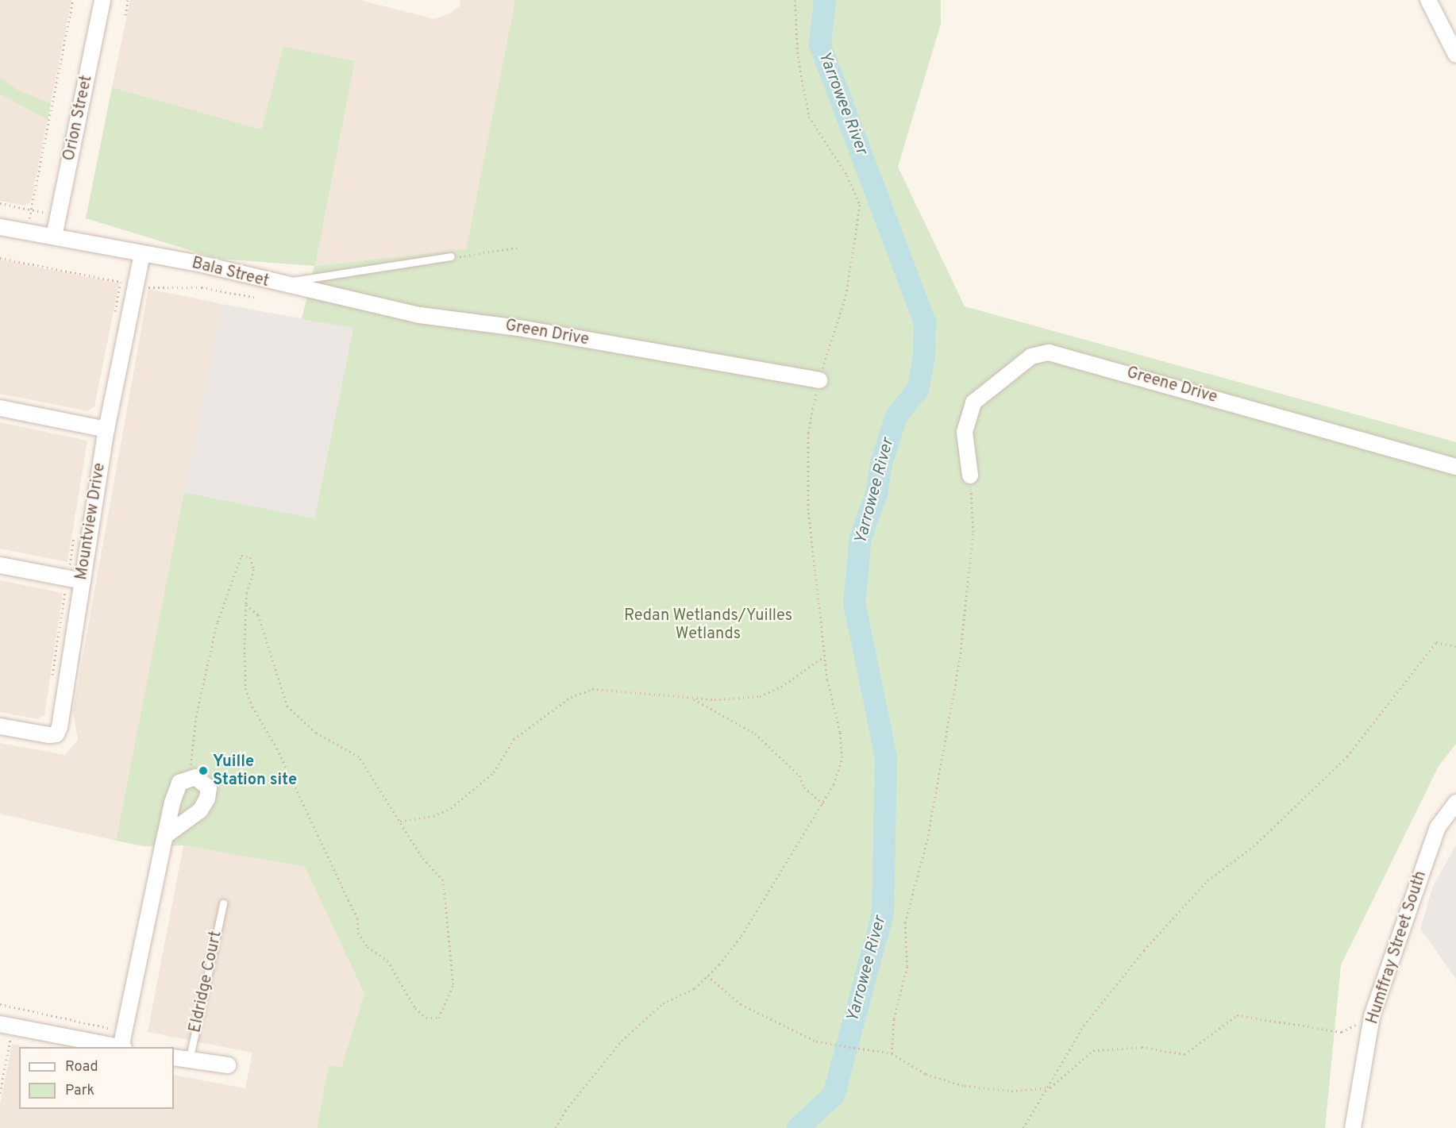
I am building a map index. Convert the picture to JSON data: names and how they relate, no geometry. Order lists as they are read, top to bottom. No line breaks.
{"streets":{"street":["Orion Street","Bala Street","Green Drive","Greene Drive","Mountview Drive","Humffray Street South"],"lane":["Eldridge Court"]},"crossings":[["Orion Street","Bala Street"],["Bala Street","Green Drive"],["Bala Street","Mountview Drive"]],"water":["Yarrowee River"],"parks":["Redan Wetlands/Yuilles Wetlands"],"places":["Yuille Station site"],"legend":["Road","Park"]}
